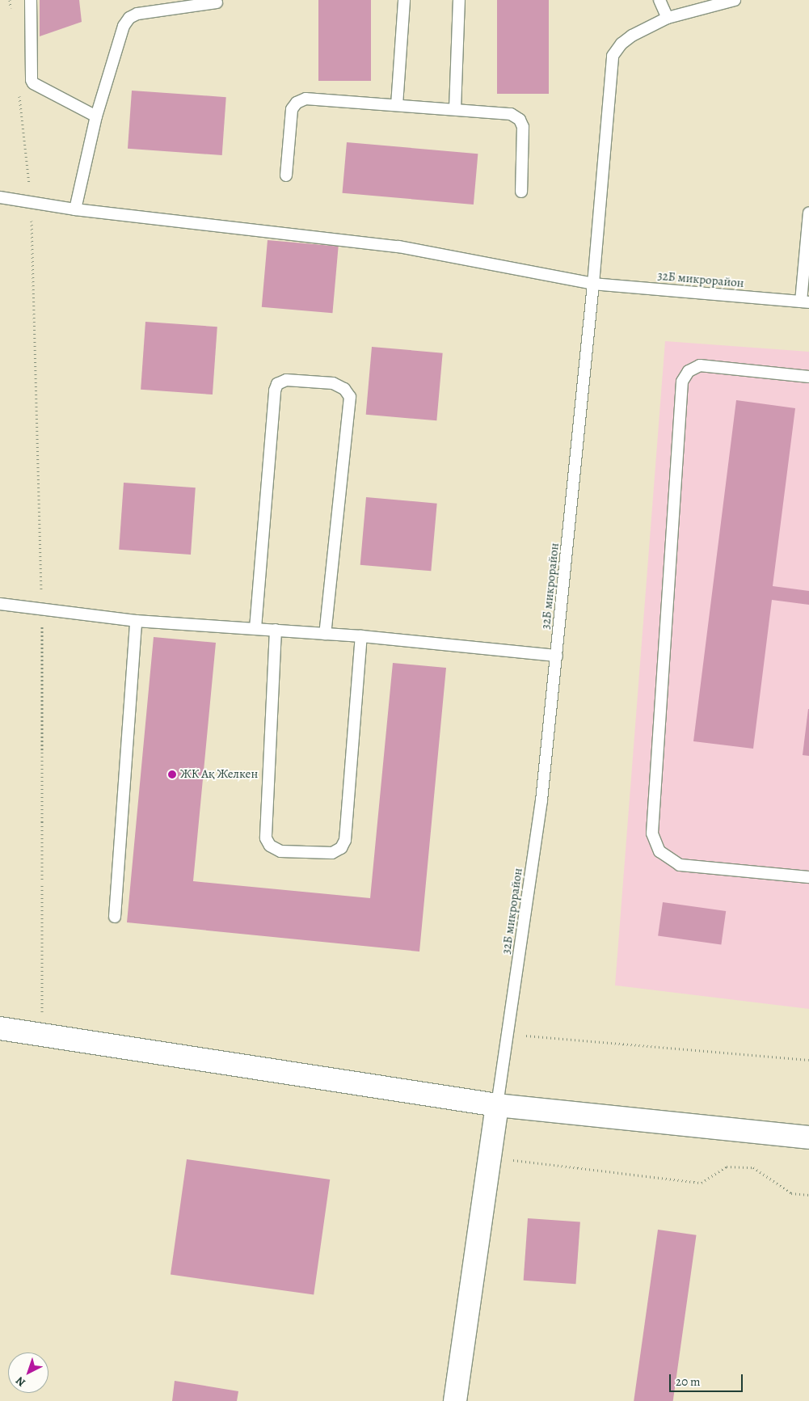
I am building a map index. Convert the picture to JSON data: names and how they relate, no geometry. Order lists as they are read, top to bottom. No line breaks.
{"streets":{"lane":["32Б микрорайон"]},"places":["ЖК Ақ Желкен"],"scale_bar":"20 m","north":"bottom left"}
